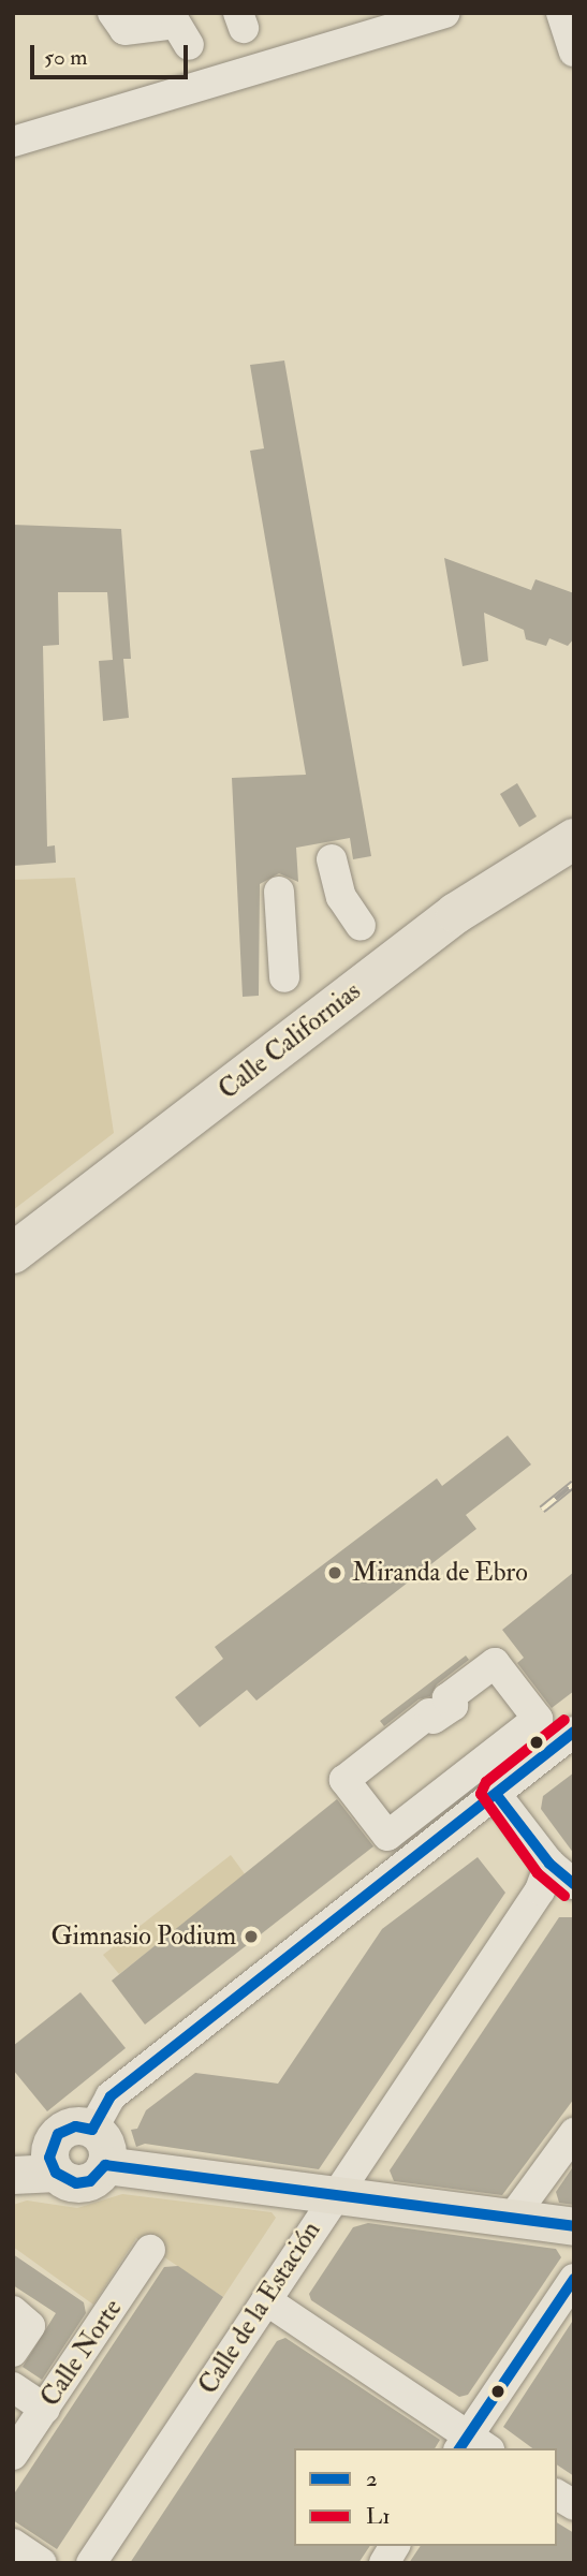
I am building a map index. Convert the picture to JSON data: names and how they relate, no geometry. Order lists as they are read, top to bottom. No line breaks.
{"streets":{"highway":["Calle Californias"],"street":["Calle de la Estación","Calle Norte"]},"places":["Miranda de Ebro","Gimnasio Podium"],"lines":["transit line L1","transit line 2"],"legend":["2","L1"],"scale_bar":"50 m"}
